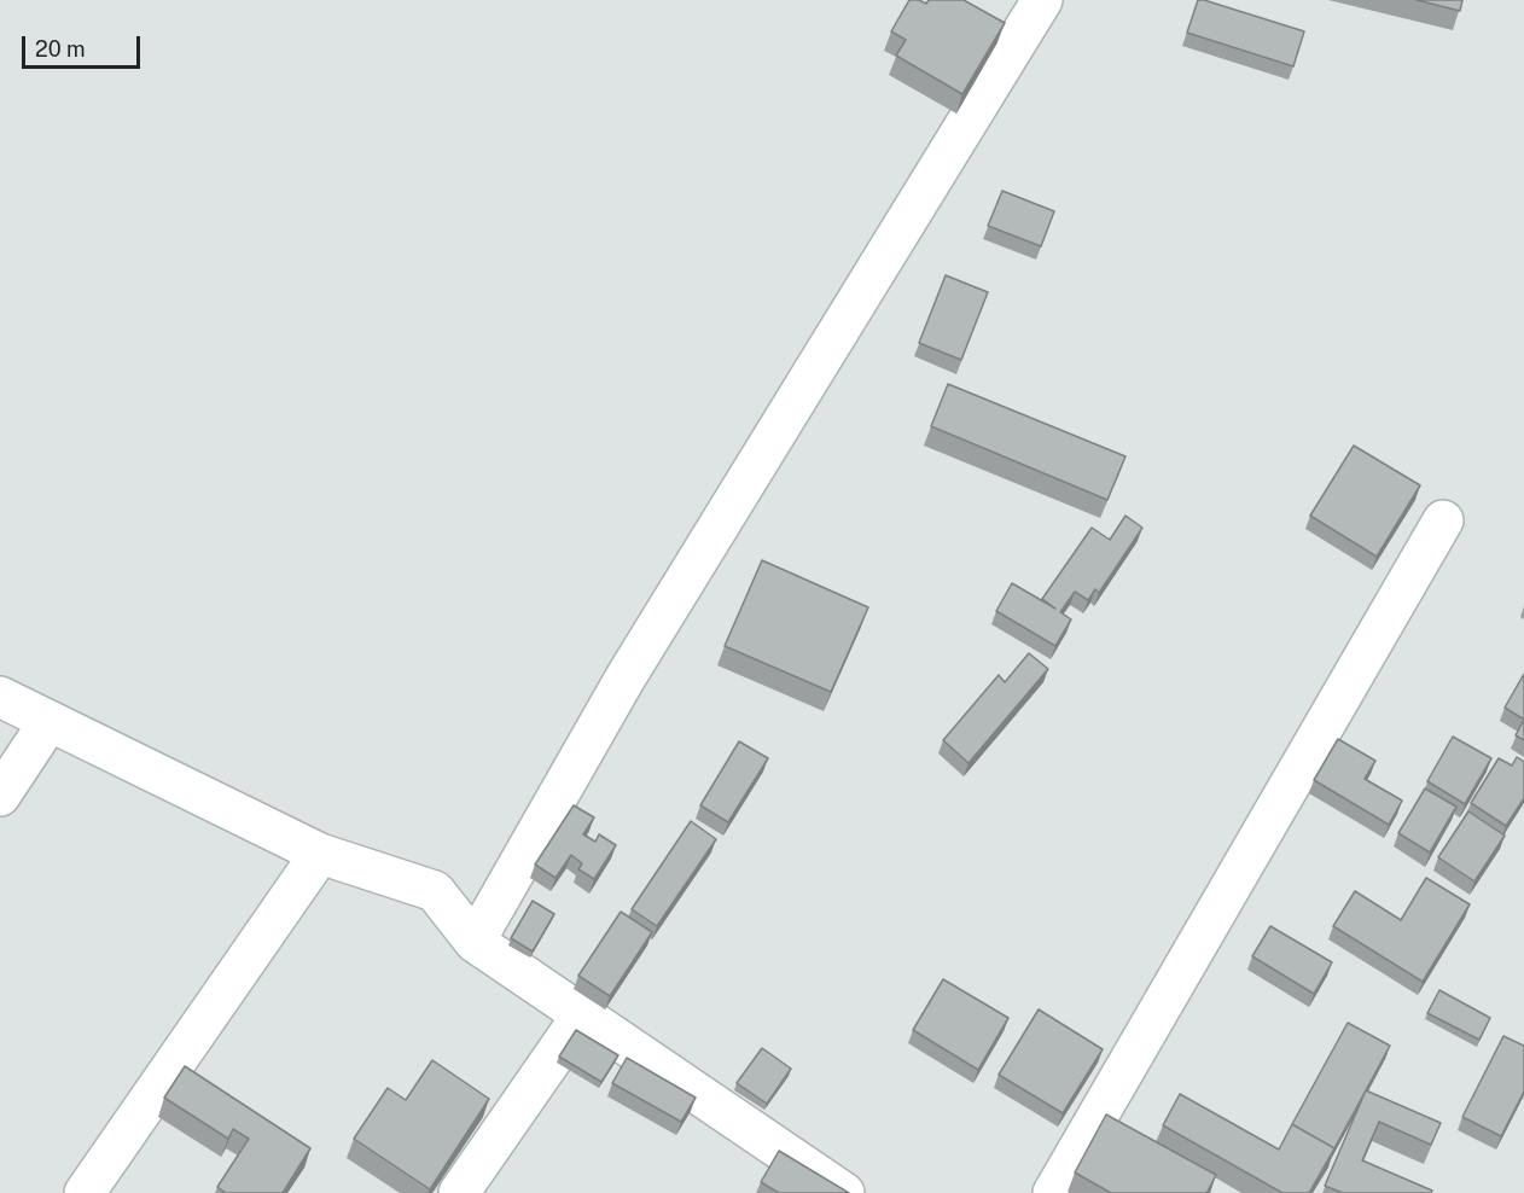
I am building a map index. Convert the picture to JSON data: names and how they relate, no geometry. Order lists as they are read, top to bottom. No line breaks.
{"scale_bar":"20 m"}
